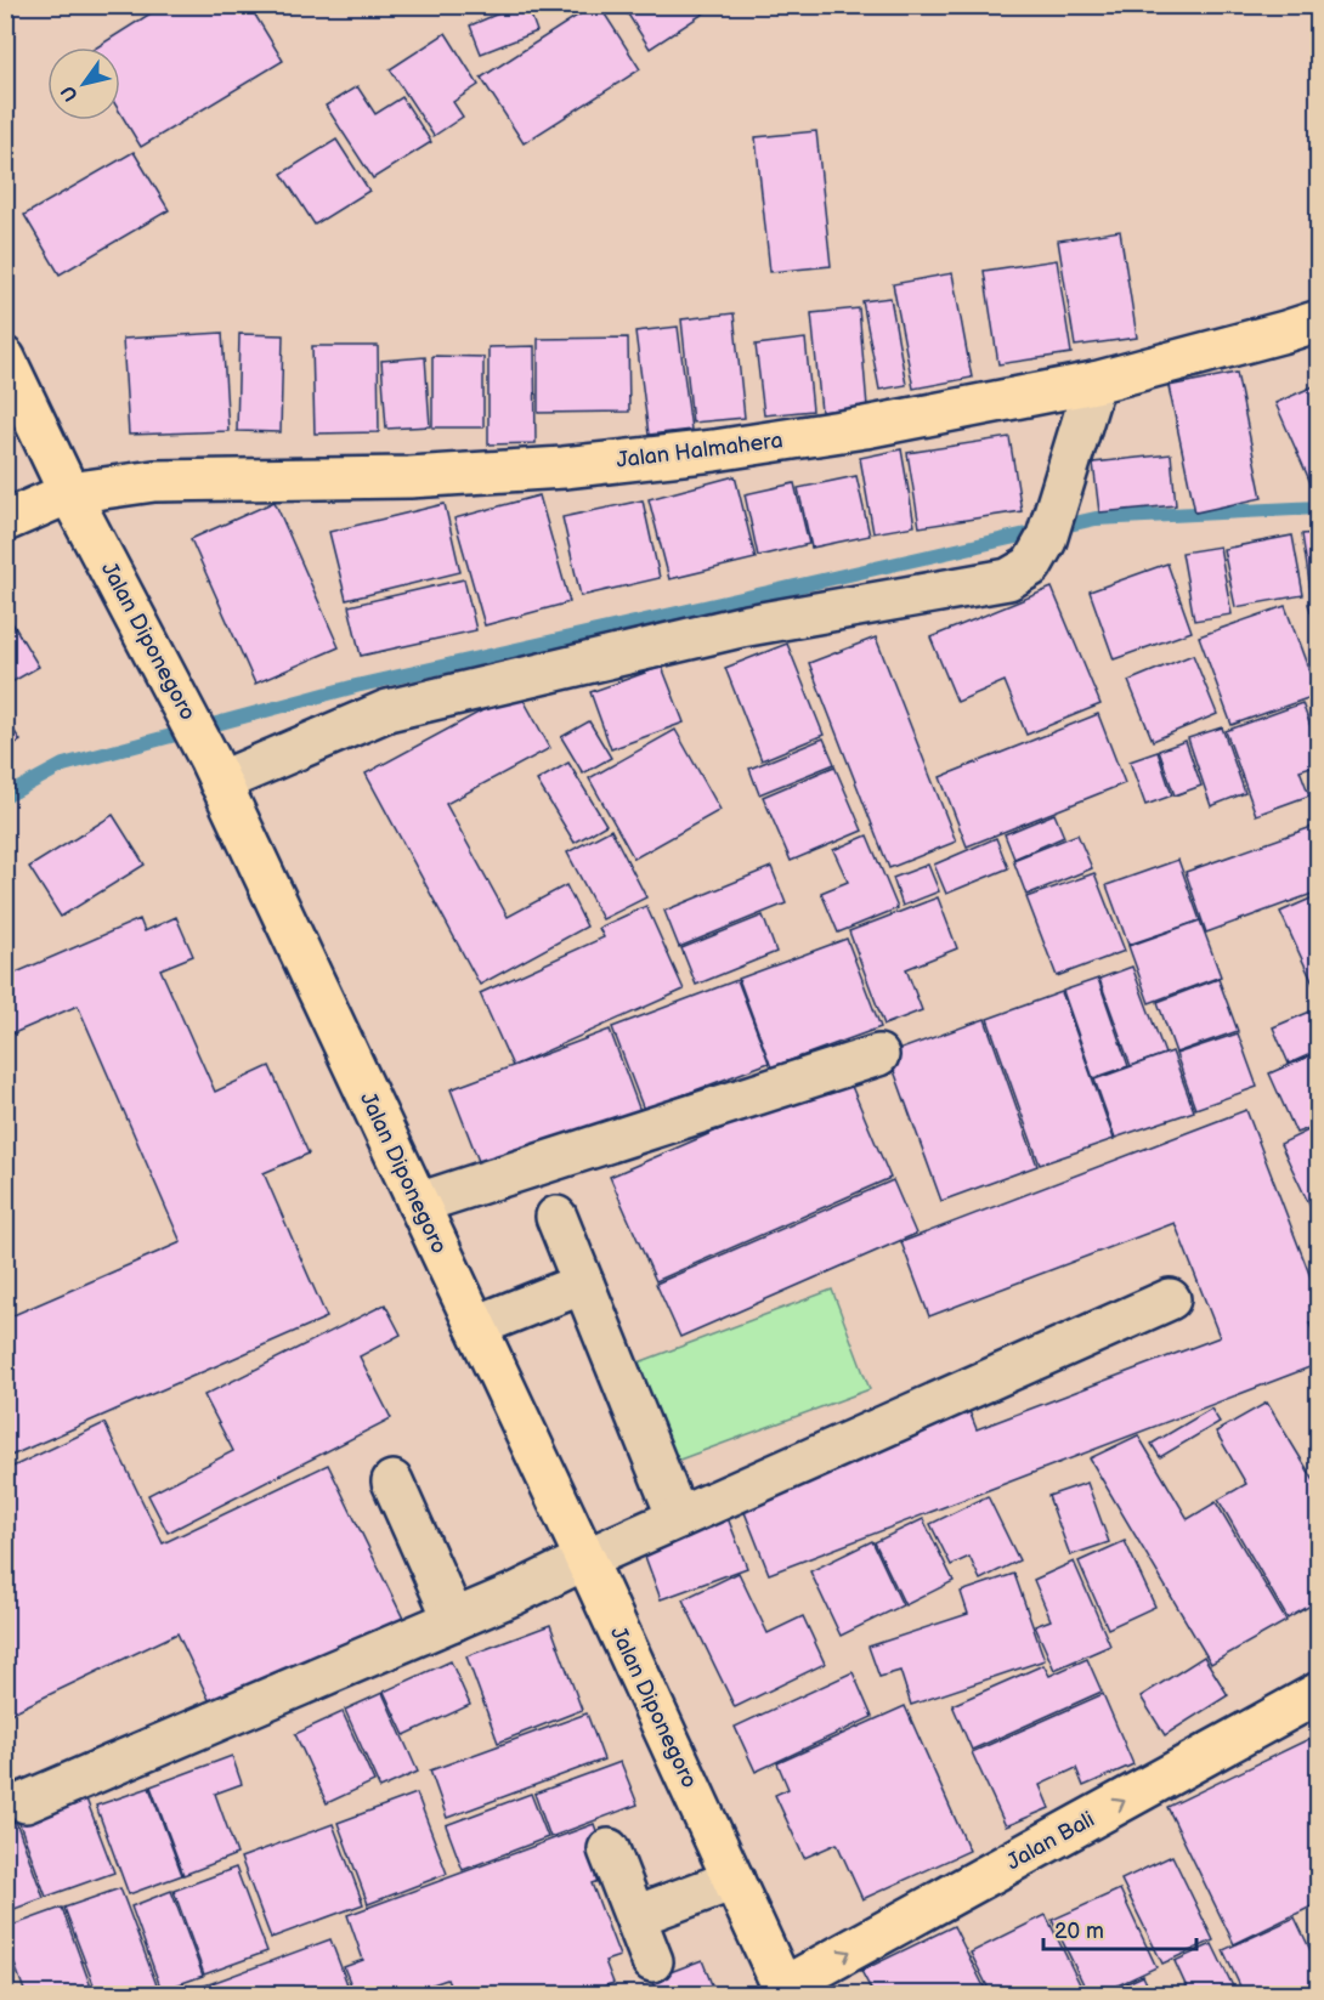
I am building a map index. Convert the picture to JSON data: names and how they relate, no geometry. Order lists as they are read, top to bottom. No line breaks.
{"streets":{"main road":["Jalan Halmahera","Jalan Diponegoro","Jalan Bali"]},"crossings":[["Jalan Halmahera","Jalan Diponegoro"],["Jalan Diponegoro","Jalan Bali"]],"one_way":["Jalan Bali"],"scale_bar":"20 m","north":"bottom left"}
